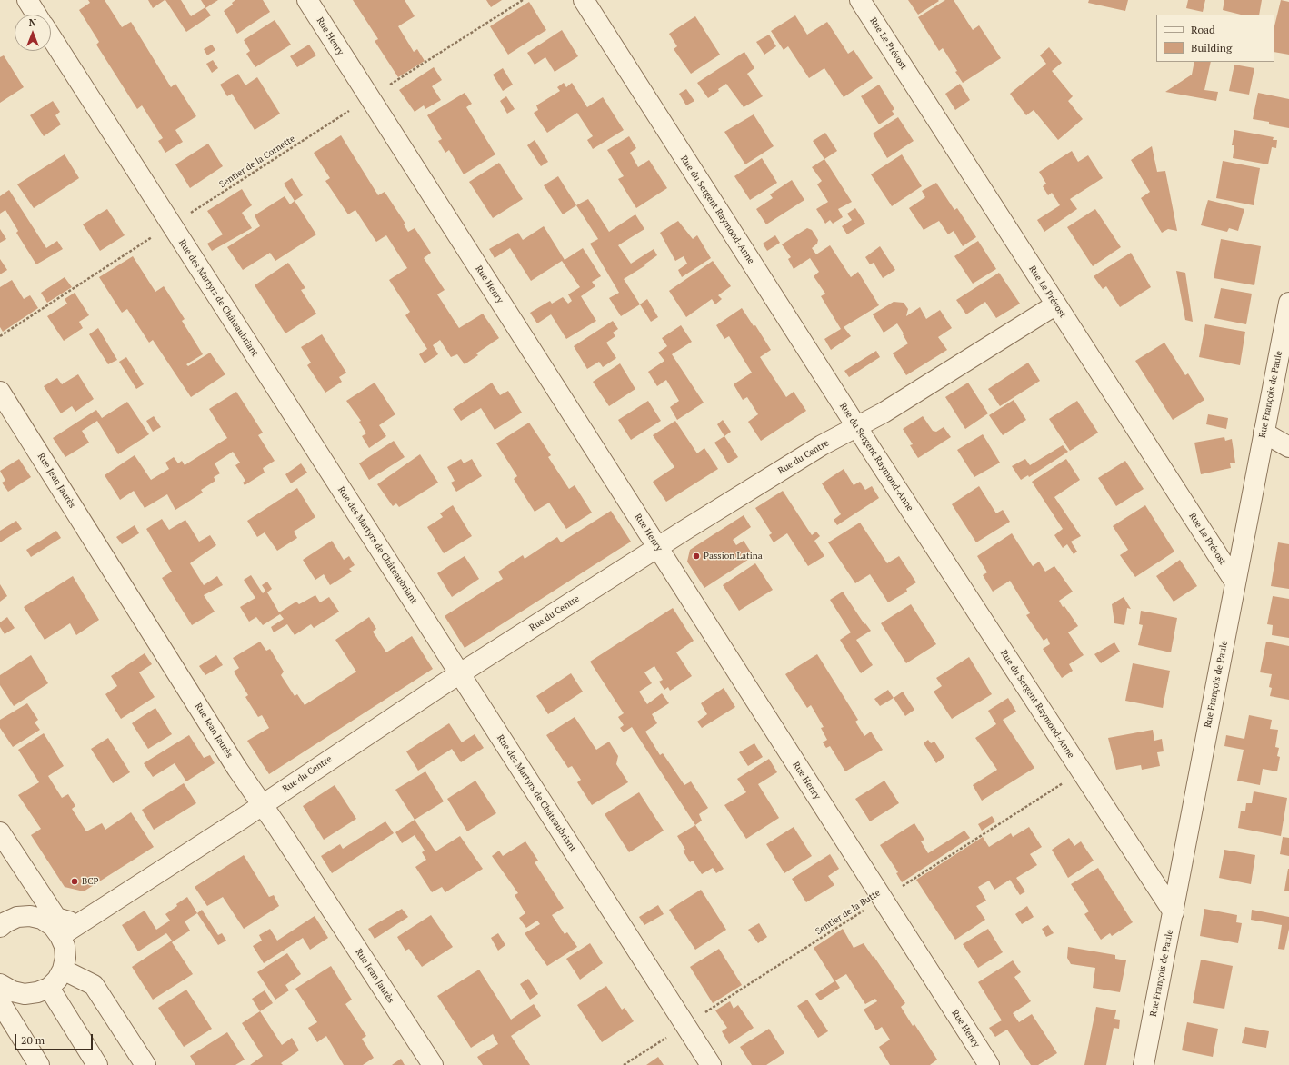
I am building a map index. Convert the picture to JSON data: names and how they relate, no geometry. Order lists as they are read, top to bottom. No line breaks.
{"streets":{"street":["Rue Henry","Rue Le Prévost","Rue du Sergent Raymond-Anne","Rue des Martyrs de Châteaubriant","Rue François de Paule","Rue du Centre","Rue Jean Jaurès"],"path":["Sentier de la Cornette","Sentier de la Butte"]},"crossings":[["Rue Henry","Sentier de la Cornette"],["Rue Henry","Rue du Centre"],["Rue Henry","Sentier de la Butte"],["Rue Le Prévost","Rue François de Paule"],["Rue Le Prévost","Rue du Centre"],["Sentier de la Cornette","Rue des Martyrs de Châteaubriant"],["Rue du Sergent Raymond-Anne","Rue François de Paule"],["Rue du Sergent Raymond-Anne","Rue du Centre"],["Rue du Sergent Raymond-Anne","Sentier de la Butte"],["Rue des Martyrs de Châteaubriant","Rue du Centre"],["Rue des Martyrs de Châteaubriant","Sentier de la Butte"],["Rue du Centre","Rue Jean Jaurès"]],"places":["Passion Latina","BCP"],"legend":["Road","Building"],"scale_bar":"20 m","north":"top"}
